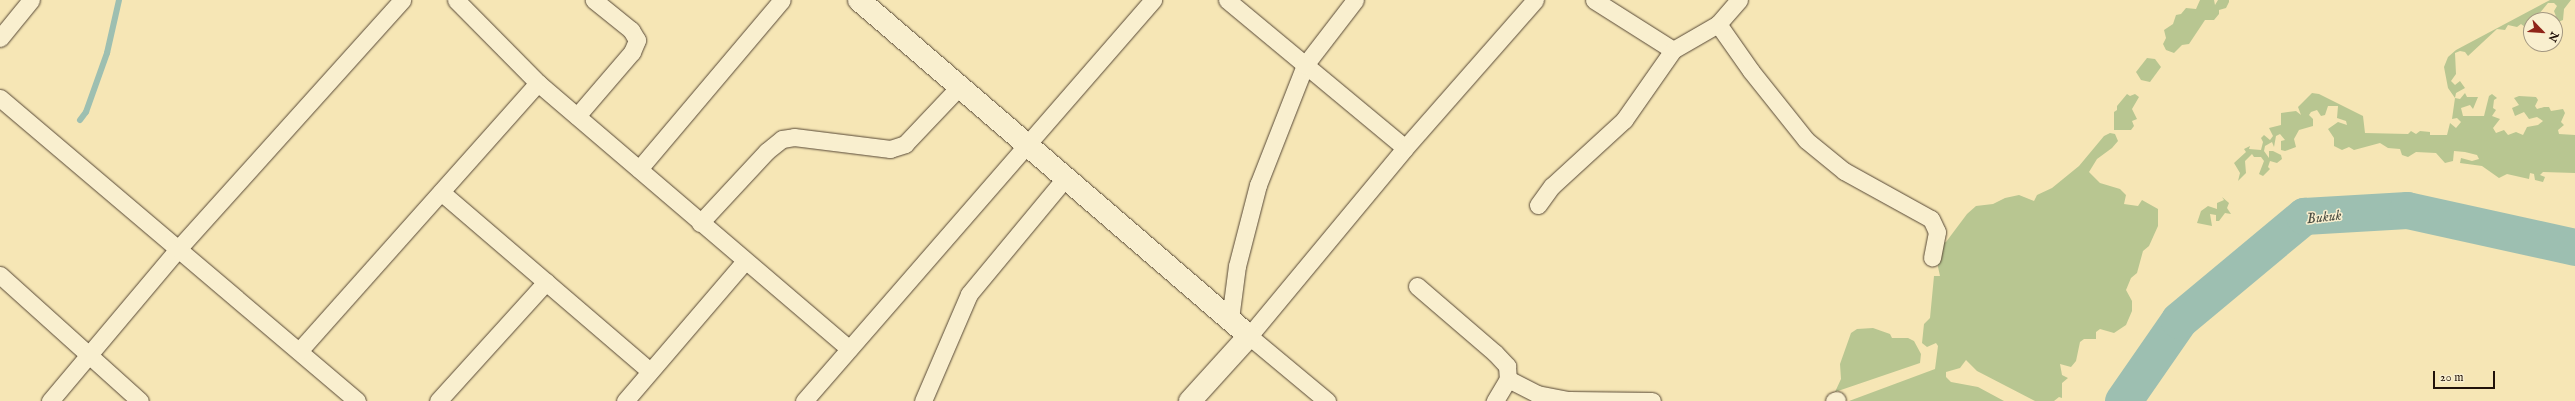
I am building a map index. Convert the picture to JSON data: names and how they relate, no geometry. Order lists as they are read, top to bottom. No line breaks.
{"water":["Bukuk"],"scale_bar":"20 m","north":"bottom right"}
